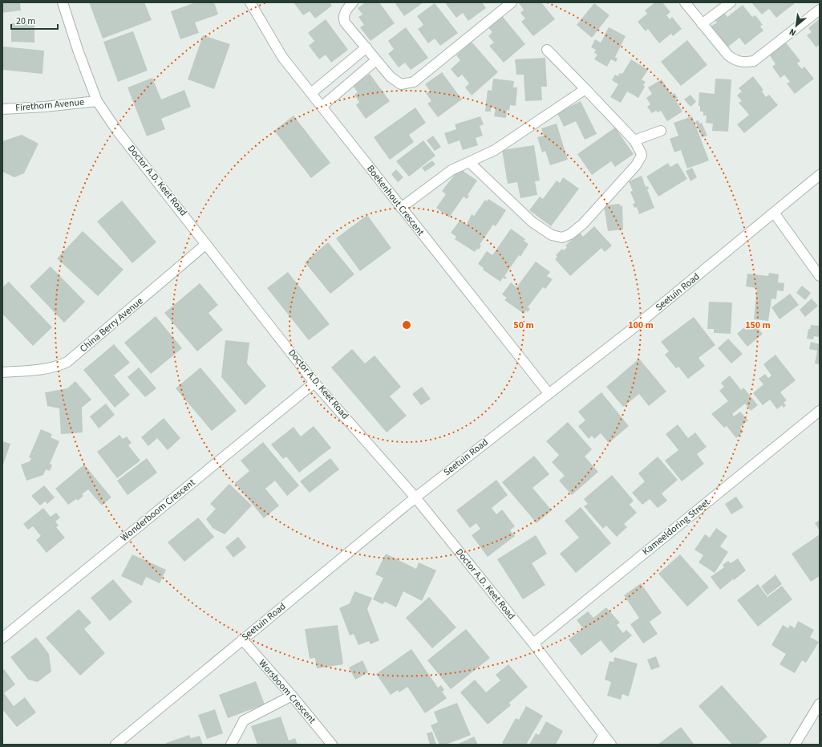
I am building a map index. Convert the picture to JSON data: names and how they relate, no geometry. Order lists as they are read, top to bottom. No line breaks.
{"streets":{"street":["Firethorn Avenue","Doctor A.D. Keet Road","Boekenhout Crescent","Seetuin Road","China Berry Avenue","Wonderboom Crescent","Kameeldoring Street","Worsboom Crescent"]},"crossings":[["Firethorn Avenue","Doctor A.D. Keet Road"],["Doctor A.D. Keet Road","Seetuin Road"],["Doctor A.D. Keet Road","China Berry Avenue"],["Doctor A.D. Keet Road","Wonderboom Crescent"],["Doctor A.D. Keet Road","Kameeldoring Street"],["Boekenhout Crescent","Seetuin Road"],["Seetuin Road","Worsboom Crescent"]],"scale_bar":"20 m","north":"bottom left","rings":["50 m","100 m","150 m"]}
